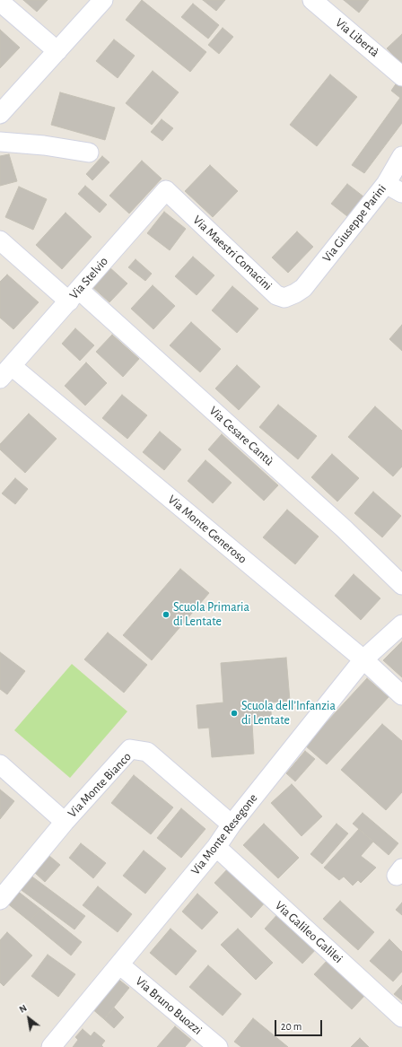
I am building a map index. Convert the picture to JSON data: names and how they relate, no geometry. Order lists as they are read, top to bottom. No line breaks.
{"streets":{"street":["Via Libertà","Via Giuseppe Parini","Via Maestri Comacini","Via Stelvio","Via Cesare Cantù","Via Monte Generoso","Via Monte Bianco","Via Monte Resegone","Via Galileo Galilei","Via Bruno Buozzi"]},"crossings":[["Via Giuseppe Parini","Via Maestri Comacini"],["Via Maestri Comacini","Via Stelvio"],["Via Stelvio","Via Cesare Cantù"],["Via Stelvio","Via Monte Generoso"],["Via Monte Generoso","Via Monte Resegone"],["Via Monte Bianco","Via Monte Resegone"],["Via Monte Resegone","Via Galileo Galilei"],["Via Monte Resegone","Via Bruno Buozzi"]],"places":["Scuola Primaria di Lentate","Scuola dell’Infanzia di Lentate"],"scale_bar":"20 m","north":"top left"}
